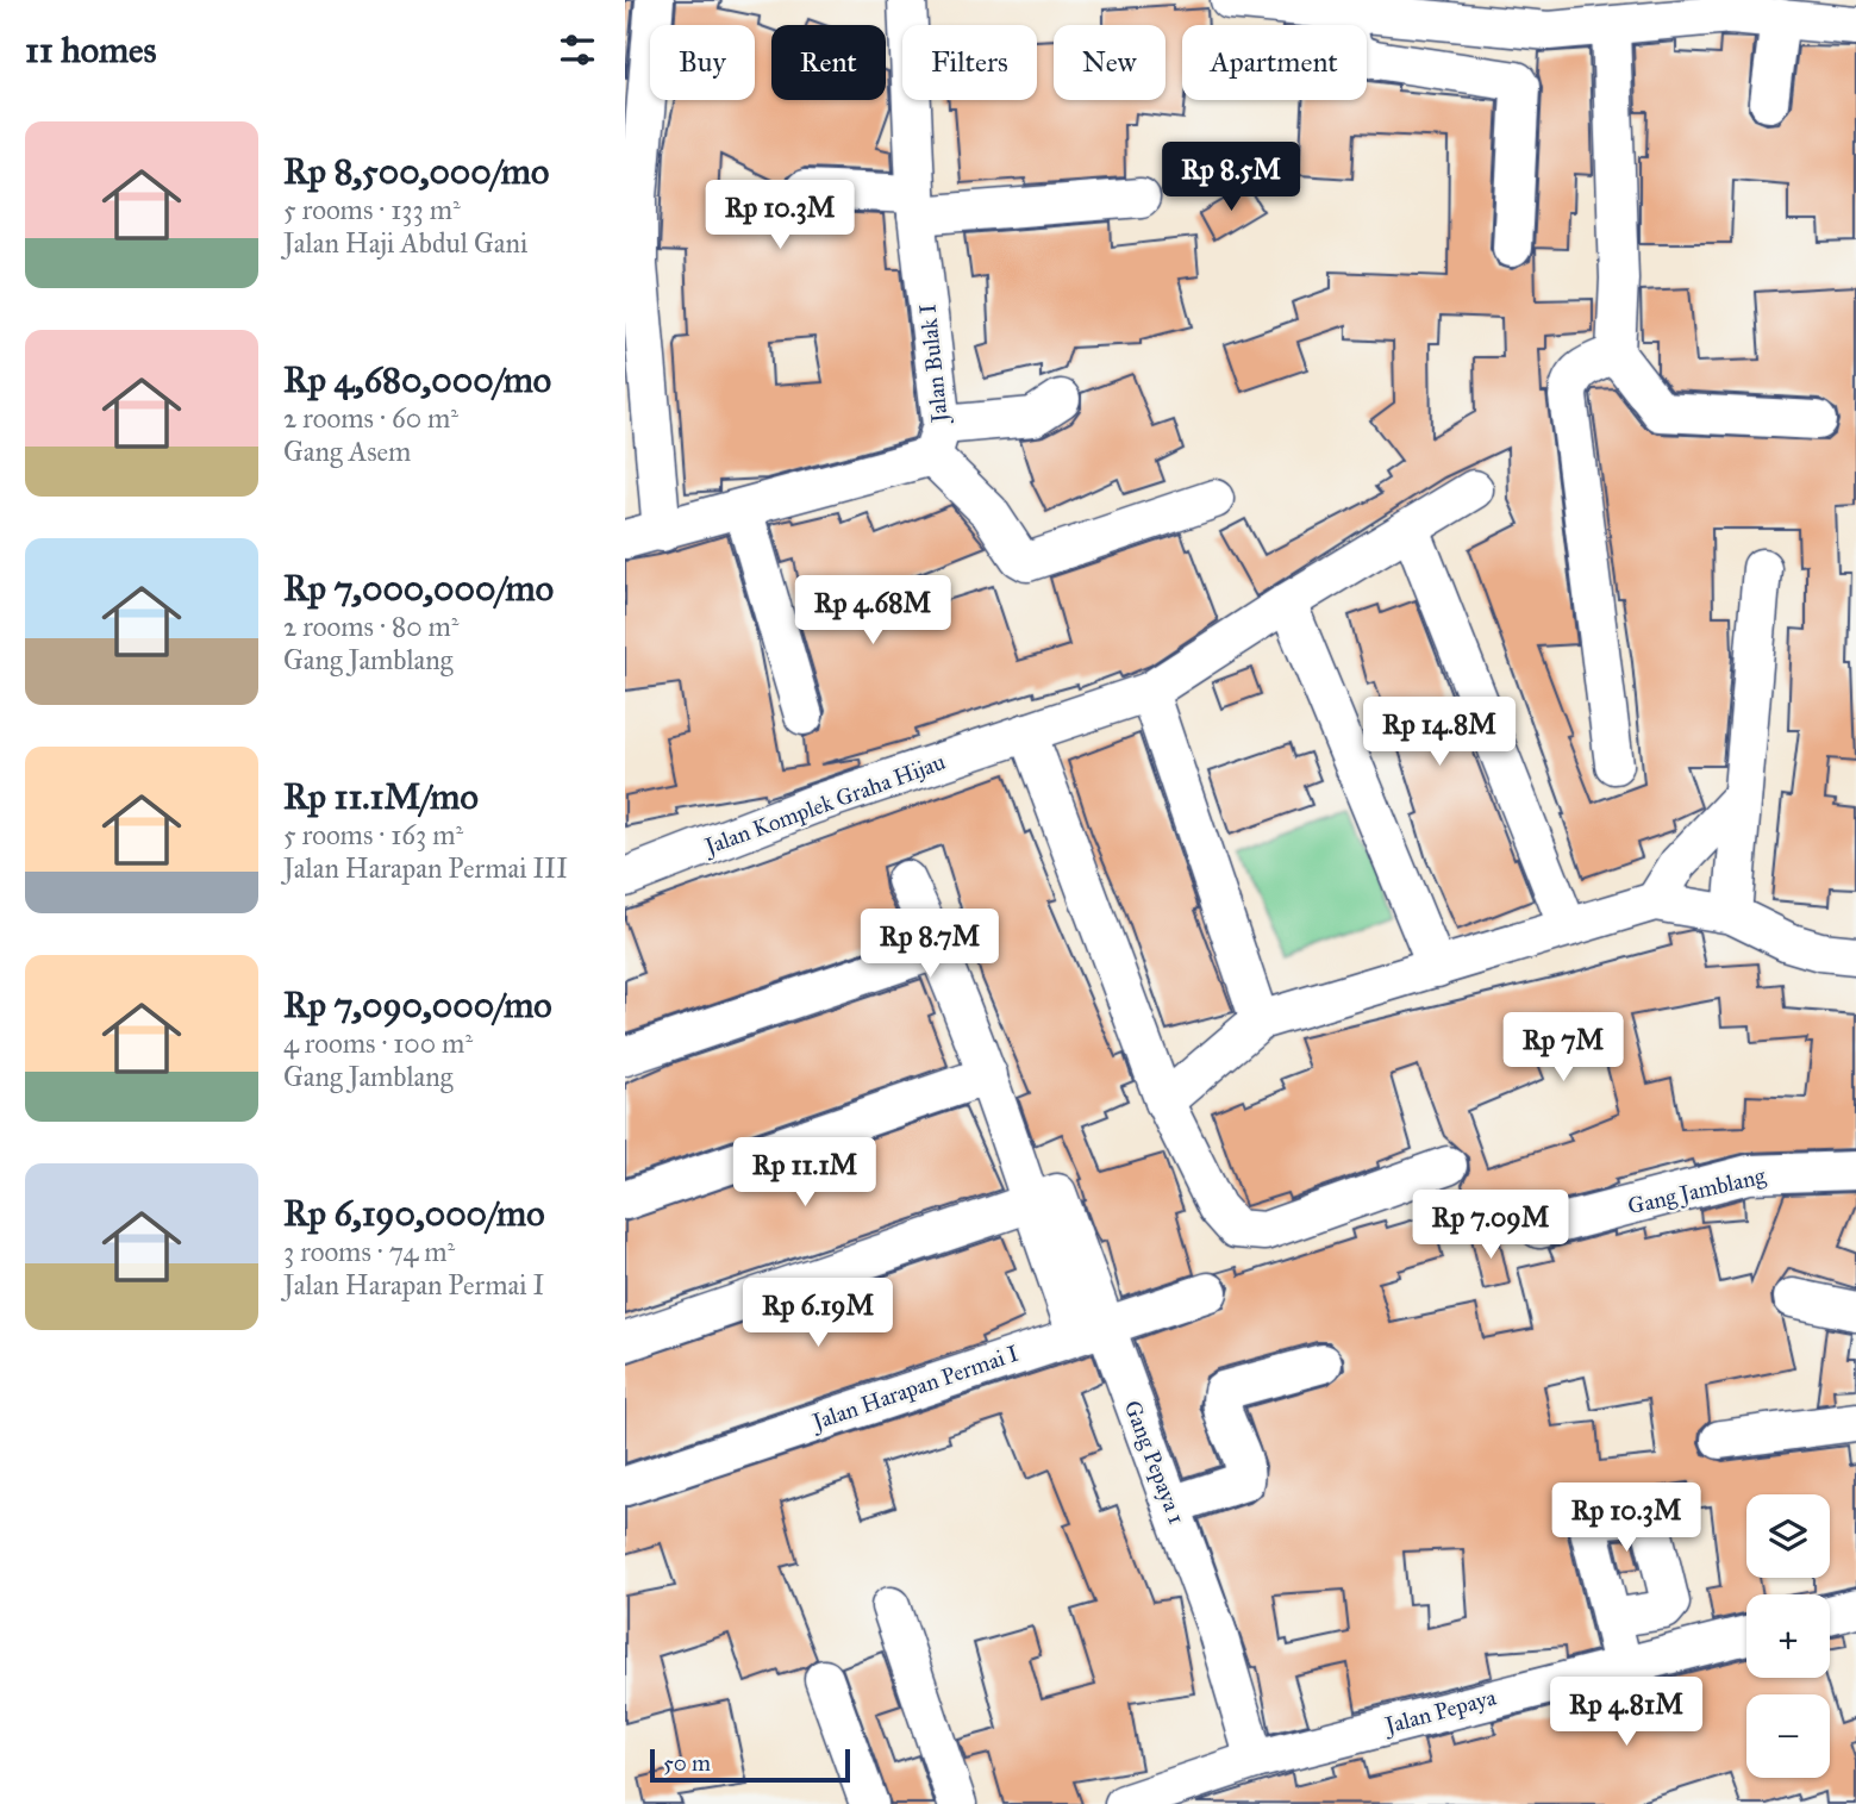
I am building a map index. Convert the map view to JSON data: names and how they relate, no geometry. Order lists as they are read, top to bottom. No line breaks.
{"streets":{"street":["Jalan Bulak I","Jalan Komplek Graha Hijau","Gang Jamblang","Jalan Harapan Permai I","Gang Pepaya 1","Jalan Pepaya"]},"crossings":[["Jalan Harapan Permai I","Gang Pepaya 1"],["Gang Pepaya 1","Jalan Pepaya"]],"scale_bar":"50 m","page":{"heading":"11 homes","chip":["Buy","Rent","Filters","New","Apartment"],"list":[{"name":"Rp 8,500,000/mo","note":"5 rooms · 133 m² · Jalan Haji Abdul Gani"},{"name":"Rp 4,680,000/mo","note":"2 rooms · 60 m² · Gang Asem"},{"name":"Rp 7,000,000/mo","note":"2 rooms · 80 m² · Gang Jamblang"},{"name":"Rp 11.1M/mo","note":"5 rooms · 163 m² · Jalan Harapan Permai III"},{"name":"Rp 7,090,000/mo","note":"4 rooms · 100 m² · Gang Jamblang"},{"name":"Rp 6,190,000/mo","note":"3 rooms · 74 m² · Jalan Harapan Permai I"}],"price":["Rp 8.5M","Rp 10.3M","Rp 4.68M","Rp 14.8M","Rp 8.7M","Rp 7M","Rp 11.1M","Rp 7.09M","Rp 6.19M","Rp 10.3M","Rp 4.81M"],"map_buttons":["+","−"],"scale":"50 m"}}
